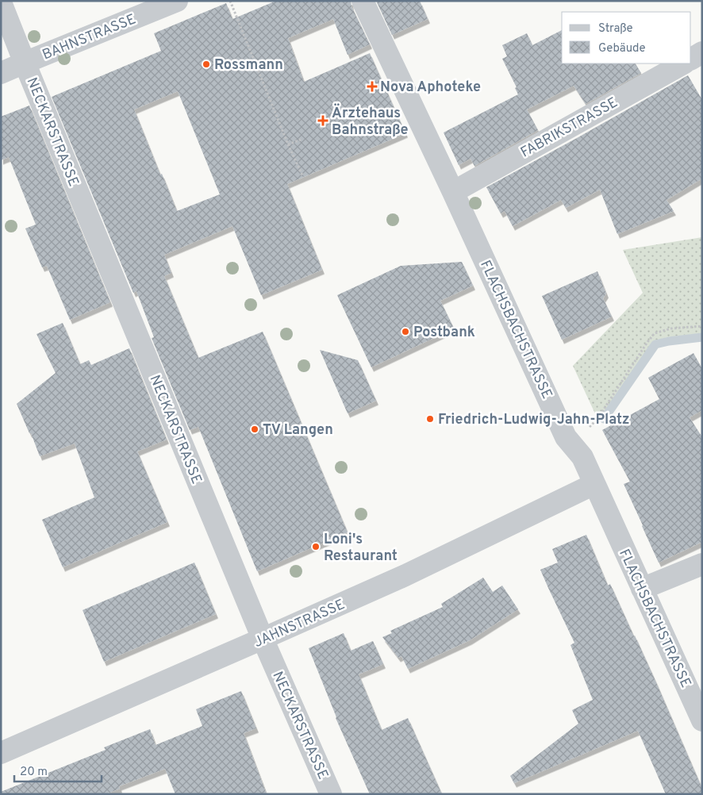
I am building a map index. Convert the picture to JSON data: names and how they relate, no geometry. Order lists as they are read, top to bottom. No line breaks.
{"streets":{"street":["BAHNSTRASSE","FABRIKSTRASSE","NECKARSTRASSE","FLACHSBACHSTRASSE","JAHNSTRASSE"]},"crossings":[["BAHNSTRASSE","NECKARSTRASSE"],["FABRIKSTRASSE","FLACHSBACHSTRASSE"],["NECKARSTRASSE","JAHNSTRASSE"],["FLACHSBACHSTRASSE","JAHNSTRASSE"]],"places":{"other":["Rossmann","Postbank","Friedrich-Ludwig-Jahn-Platz","TV Langen","Loni's Restaurant"],"health":["Nova Aphoteke","Ärztehaus Bahnstraße"]},"legend":["Straße","Gebäude"],"scale_bar":"20 m"}
